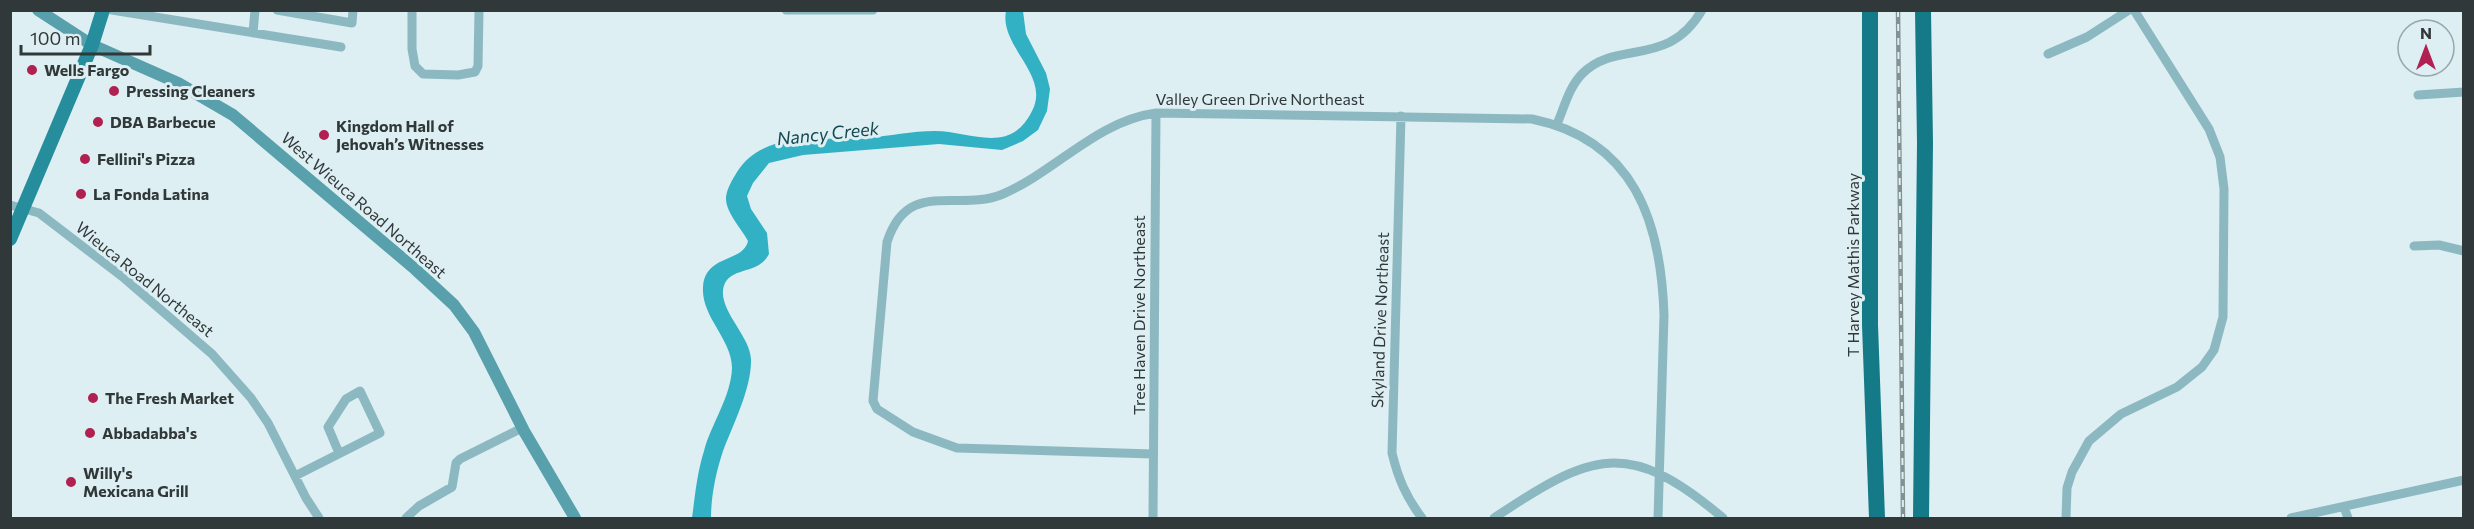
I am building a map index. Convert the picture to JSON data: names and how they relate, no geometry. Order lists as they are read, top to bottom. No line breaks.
{"streets":{"highway":["T Harvey Mathis Parkway"],"street":["Valley Green Drive Northeast","West Wieuca Road Northeast","Wieuca Road Northeast","Tree Haven Drive Northeast","Skyland Drive Northeast"]},"crossings":[["Valley Green Drive Northeast","Tree Haven Drive Northeast"],["Valley Green Drive Northeast","Skyland Drive Northeast"]],"water":["Nancy Creek"],"places":["Wells Fargo","Pressing Cleaners","DBA Barbecue","Kingdom Hall of Jehovah’s Witnesses","Fellini's Pizza","La Fonda Latina","The Fresh Market","Abbadabba's","Willy's Mexicana Grill"],"scale_bar":"100 m","north":"top"}
